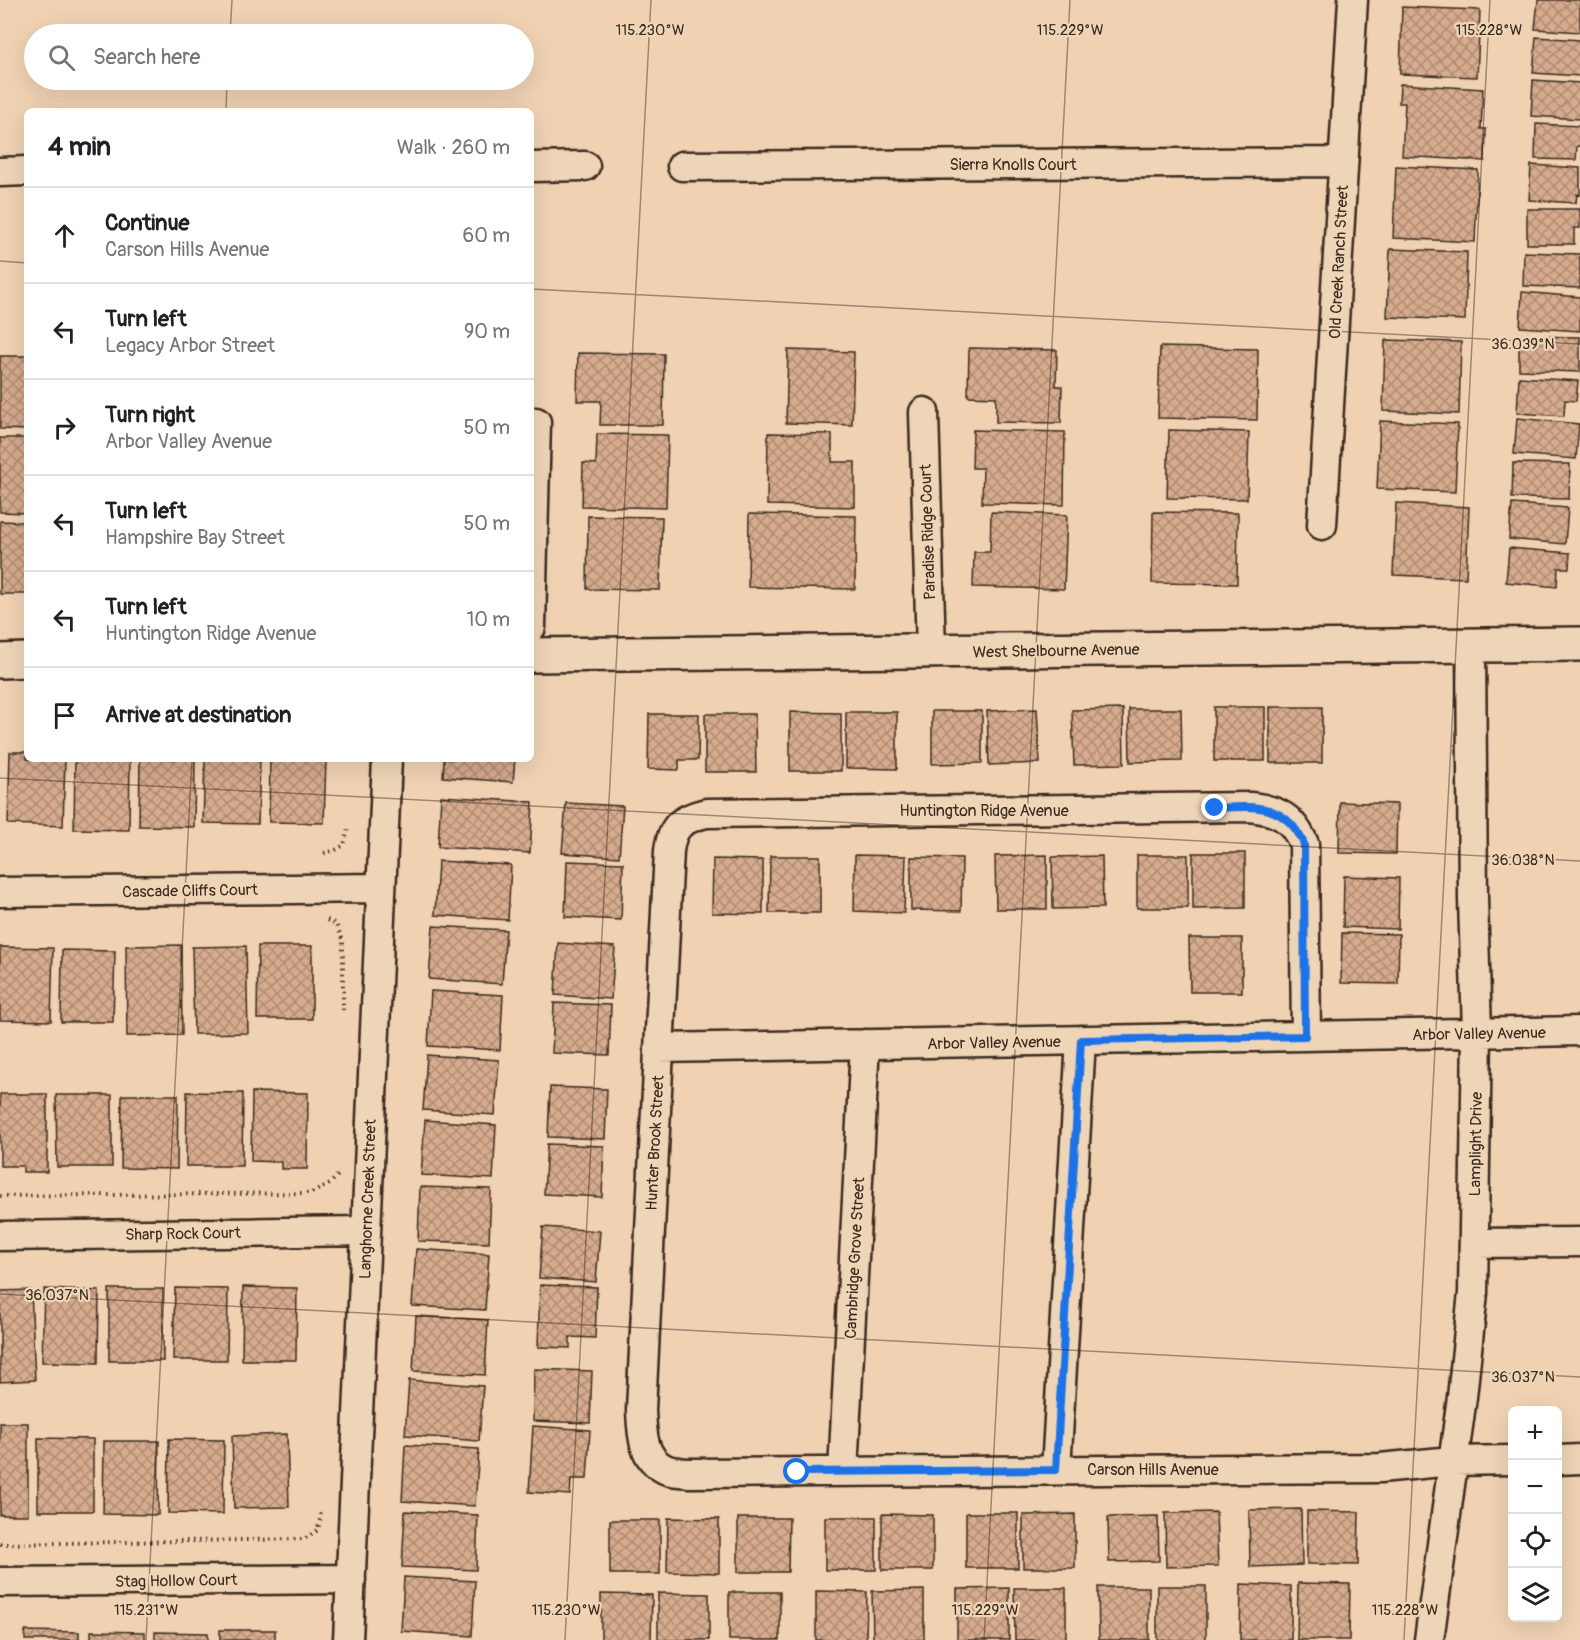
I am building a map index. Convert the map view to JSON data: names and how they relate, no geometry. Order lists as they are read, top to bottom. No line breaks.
{"streets":{"street":["Sierra Knolls Court","Old Creek Ranch Street","Paradise Ridge Court","West Shelbourne Avenue","Huntington Ridge Avenue","Cascade Cliffs Court","Arbor Valley Avenue","Hunter Brook Street","Lamplight Drive","Langhorne Creek Street","Sharp Rock Court","Cambridge Grove Street","Carson Hills Avenue","Stag Hollow Court"]},"crossings":[["Sierra Knolls Court","Old Creek Ranch Street"],["Paradise Ridge Court","West Shelbourne Avenue"],["West Shelbourne Avenue","Lamplight Drive"],["Huntington Ridge Avenue","Arbor Valley Avenue"],["Huntington Ridge Avenue","Hunter Brook Street"],["Cascade Cliffs Court","Langhorne Creek Street"],["Arbor Valley Avenue","Hunter Brook Street"],["Arbor Valley Avenue","Lamplight Drive"],["Arbor Valley Avenue","Cambridge Grove Street"],["Hunter Brook Street","Carson Hills Avenue"],["Lamplight Drive","Carson Hills Avenue"],["Langhorne Creek Street","Sharp Rock Court"],["Langhorne Creek Street","Stag Hollow Court"],["Cambridge Grove Street","Carson Hills Avenue"]],"page":{"search":"Search here","heading":["4 min","Walk · 260 m"],"list":[["Continue","Carson Hills Avenue","60 m"],["Turn left","Legacy Arbor Street","90 m"],["Turn right","Arbor Valley Avenue","50 m"],["Turn left","Hampshire Bay Street","50 m"],["Turn left","Huntington Ridge Avenue","10 m"],"Arrive at destination"],"map_buttons":["+","−"]},"coordinates":["115.230°W","115.229°W","115.228°W","36.039°N","36.038°N","36.037°N","115.231°W"]}
